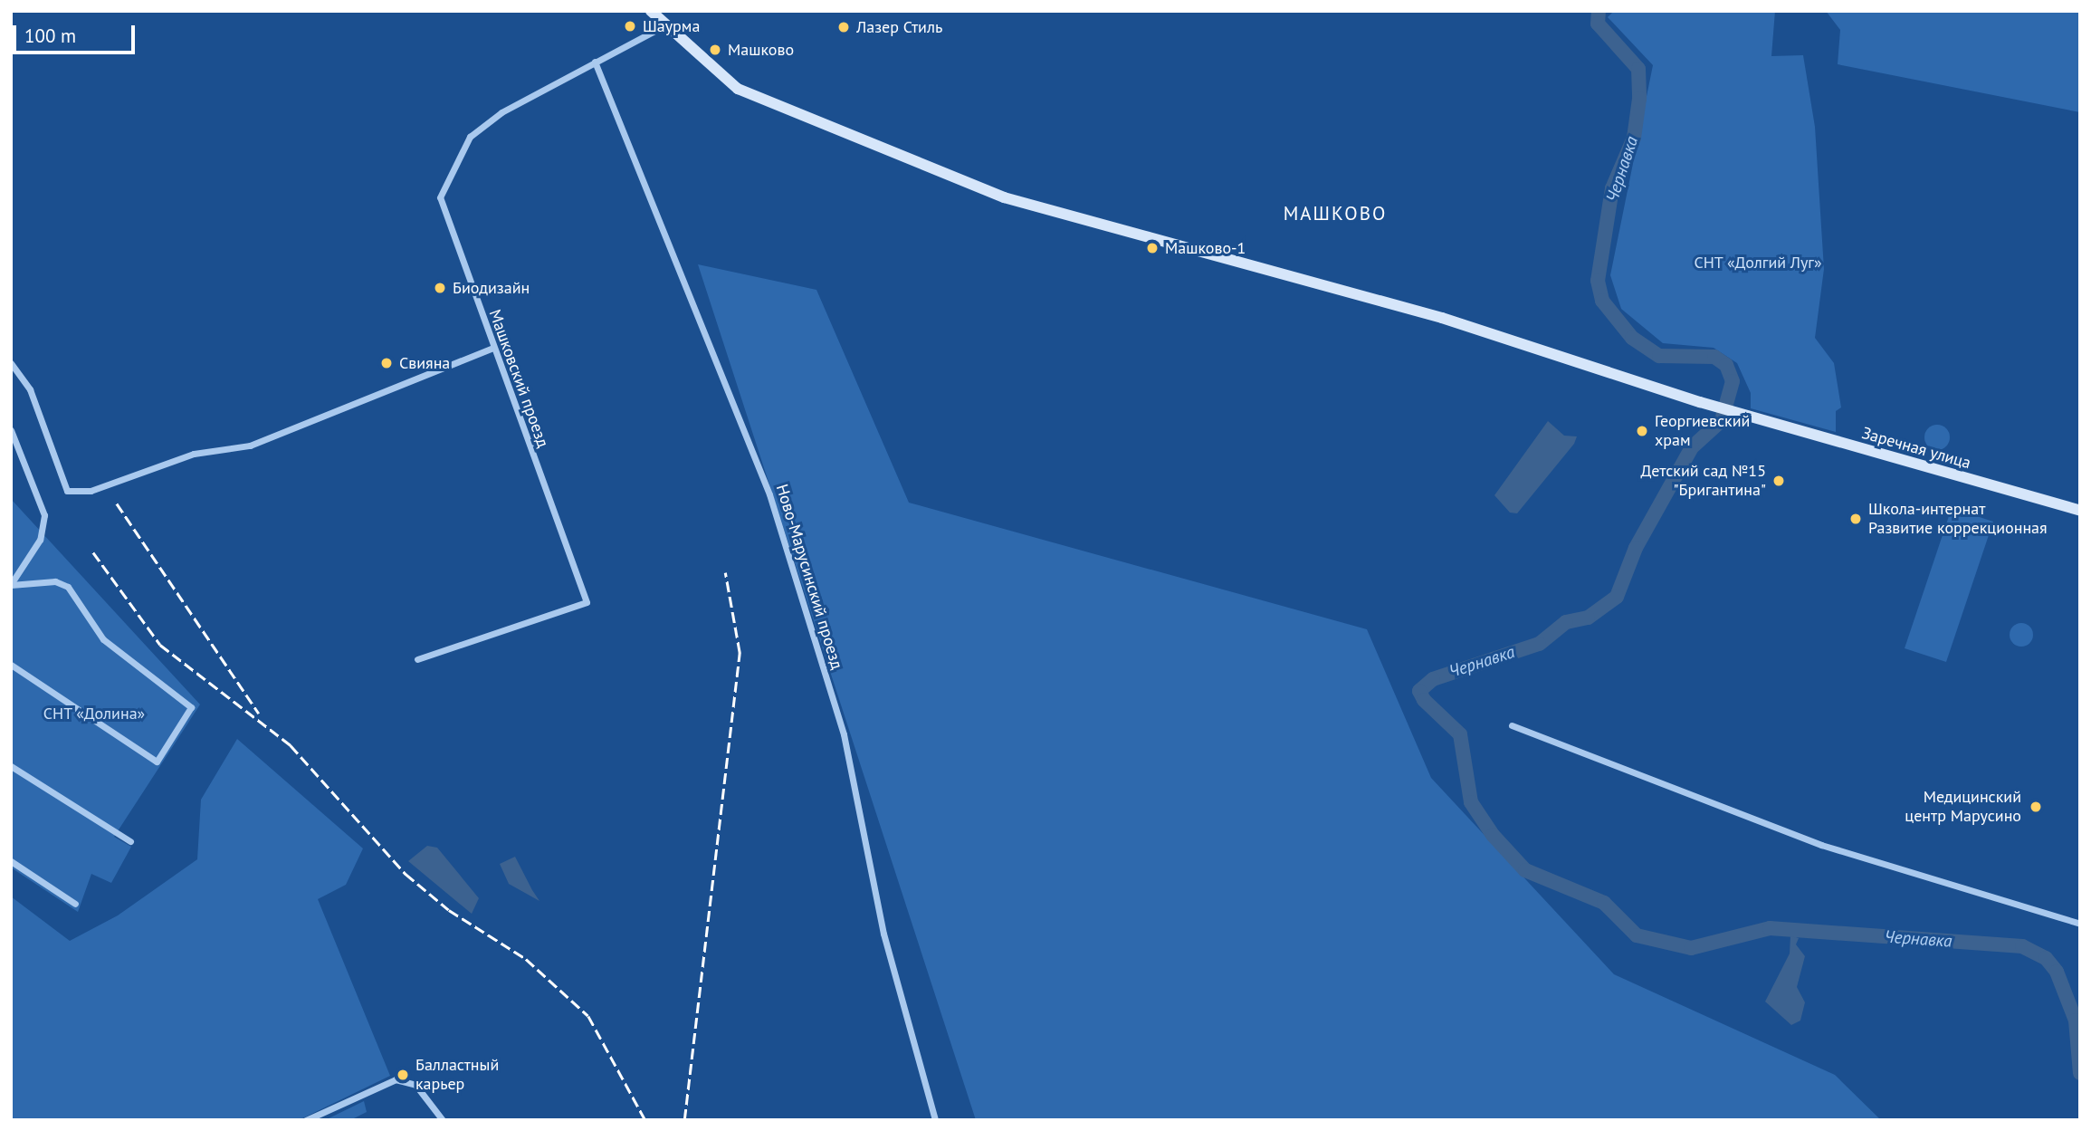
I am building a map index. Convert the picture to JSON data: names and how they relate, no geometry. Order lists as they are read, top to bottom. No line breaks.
{"streets":{"street":["Машковский проезд","Заречная улица","Ново-Марусинский проезд"]},"crossings":[["Машковский проезд","Заречная улица"],["Машковский проезд","Ново-Марусинский проезд"]],"districts":["МАШКОВО"],"water":["Чернавка"],"parks":["СНТ «Долгий Луг»","СНТ «Долина»"],"places":["Шаурма","Лазер Стиль","Машково","Машково-1","Биодизайн","Свияна","Георгиевский храм","Детский сад №15 \"Бригантина\"","Школа-интернат Развитие коррекционная","Медицинский центр Марусино","Балластный карьер"],"scale_bar":"100 m"}
